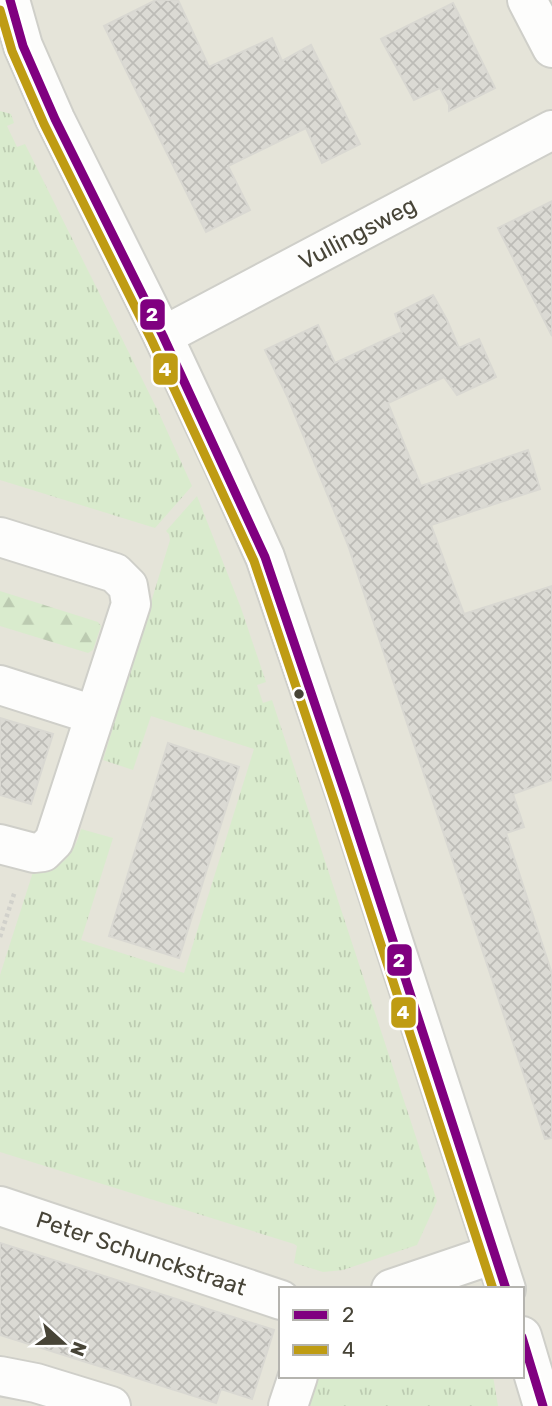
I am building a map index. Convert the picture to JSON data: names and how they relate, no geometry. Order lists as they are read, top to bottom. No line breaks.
{"streets":{"street":["Vullingsweg","Peter Schunckstraat"]},"lines":["transit line 2","transit line 4"],"legend":["2","4"],"north":"right"}
